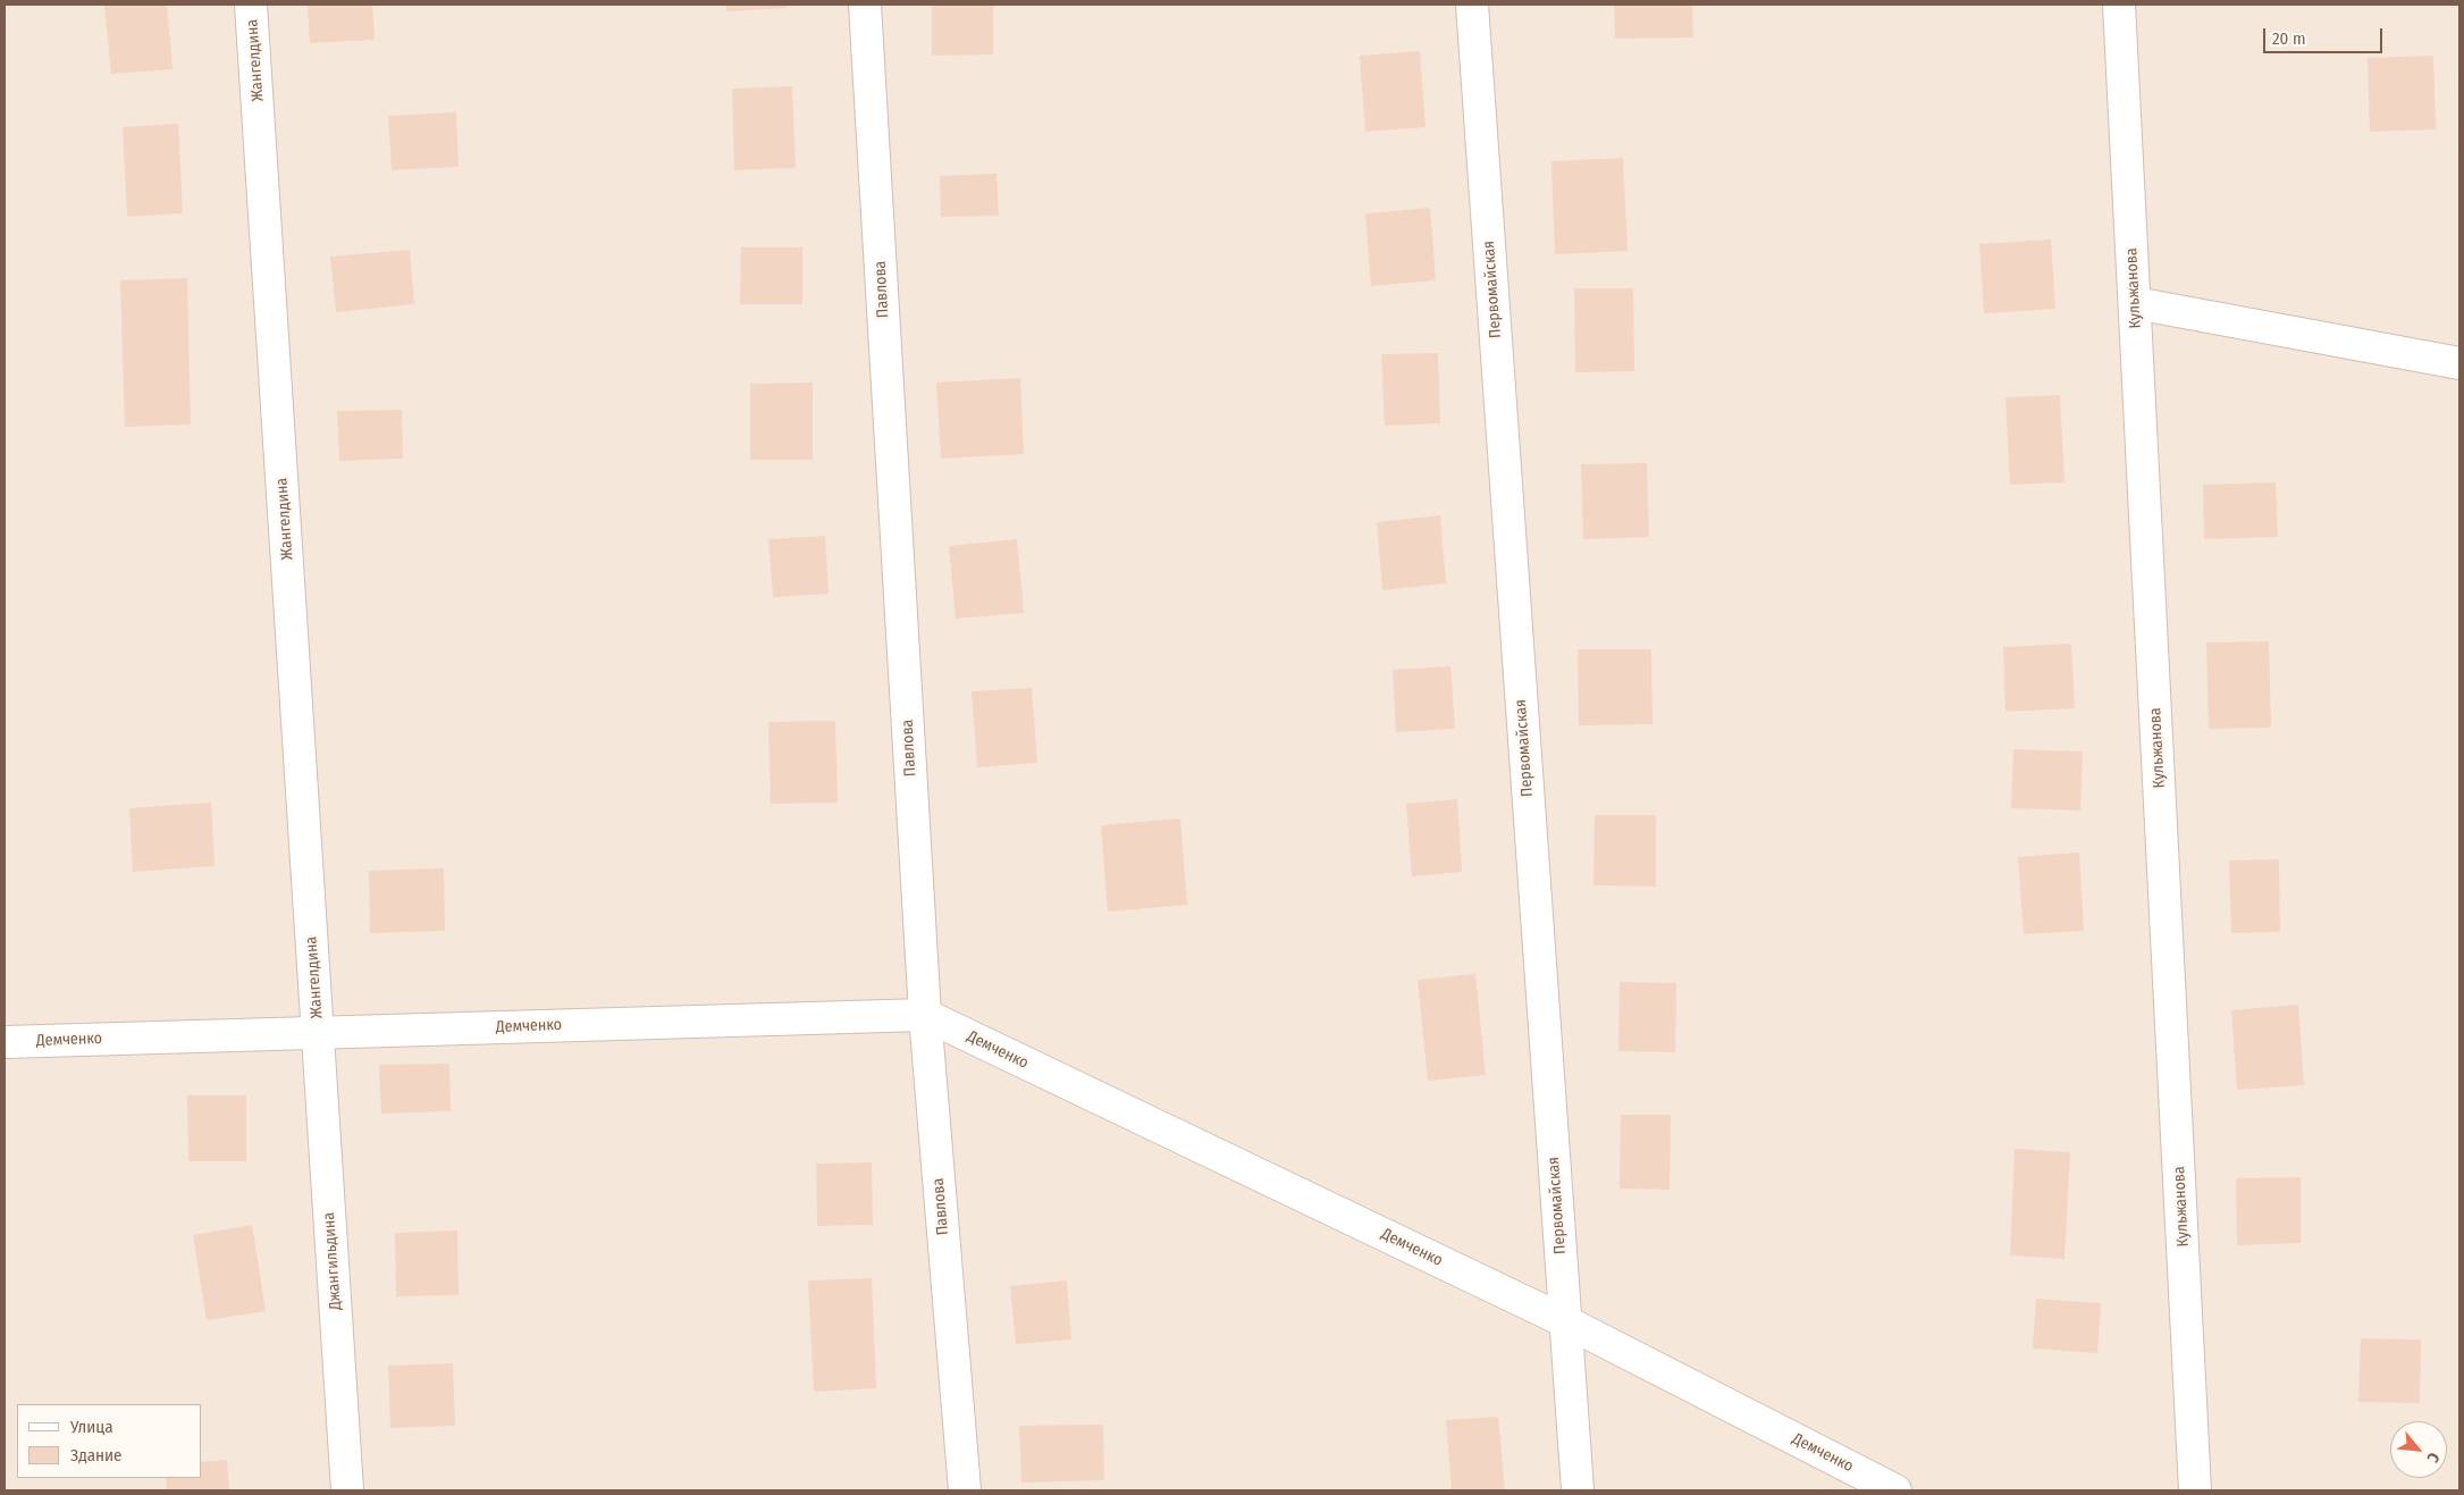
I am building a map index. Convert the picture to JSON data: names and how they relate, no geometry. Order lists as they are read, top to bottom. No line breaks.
{"streets":{"street":["Жангелдина","Кульжанова","Павлова","Первомайская","Демченко","Джангильдина"]},"crossings":[["Жангелдина","Демченко"],["Жангелдина","Джангильдина"],["Павлова","Демченко"],["Первомайская","Демченко"],["Демченко","Джангильдина"]],"legend":["Улица","Здание"],"scale_bar":"20 m","north":"bottom right"}
